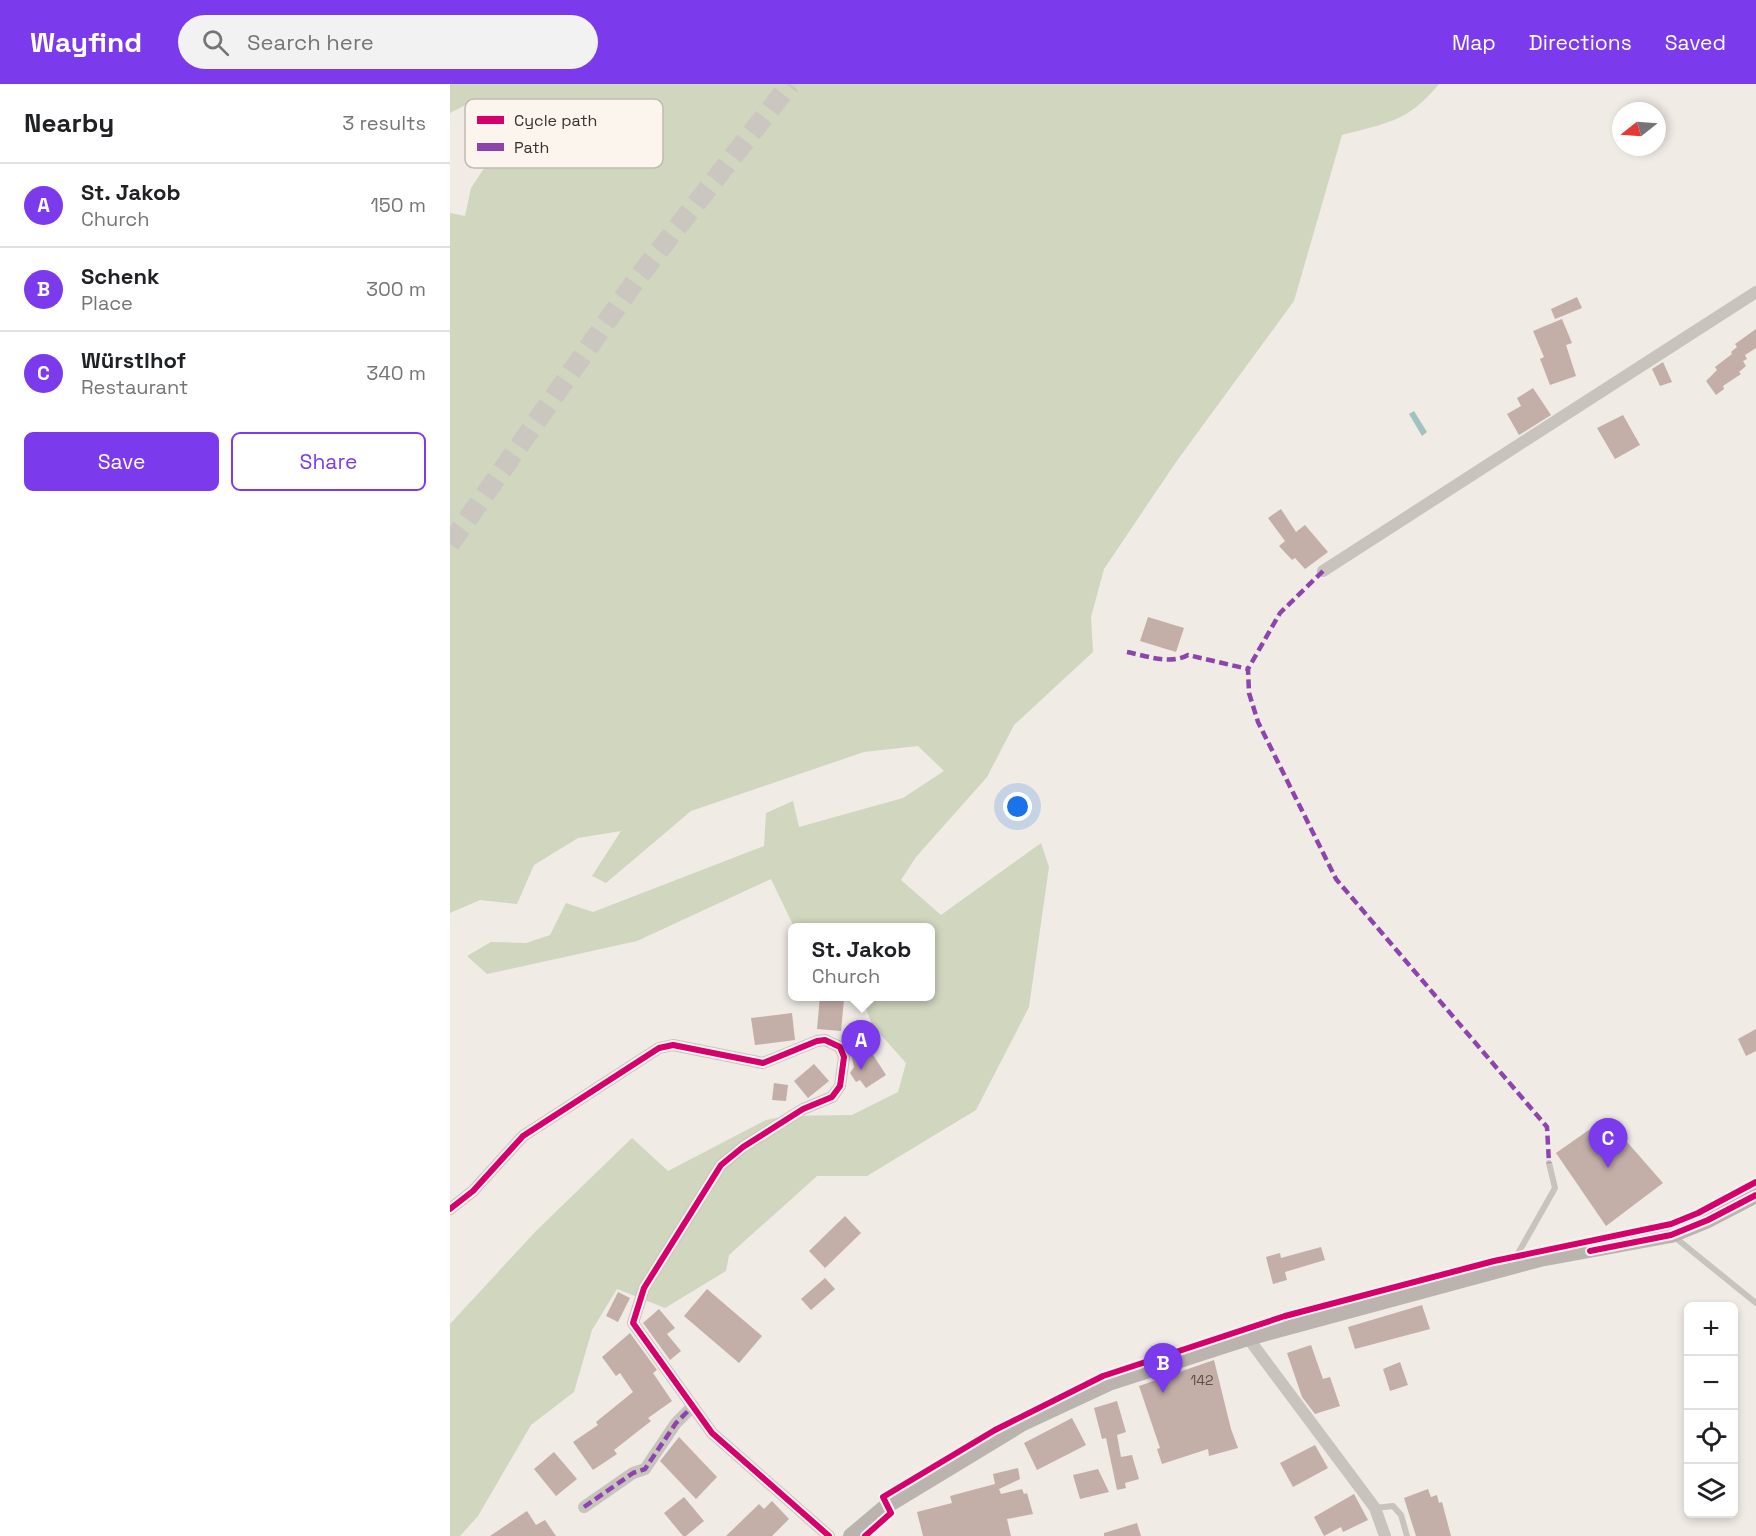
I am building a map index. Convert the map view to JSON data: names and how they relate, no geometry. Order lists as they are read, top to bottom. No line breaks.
{"house_numbers":["142"],"legend":["Cycle path","Path"],"north":"left","page":{"header":"Wayfind","search":"Search here","nav":["Map","Directions","Saved"],"heading":["Nearby","3 results"],"list":[{"mark":"A","name":"St. Jakob","note":"Church","value":"150 m"},{"mark":"B","name":"Schenk","note":"Place","value":"300 m"},{"mark":"C","name":"Würstlhof","note":"Restaurant","value":"340 m"}],"buttons":["Save","Share"],"popup":["St. Jakob","Church"],"pins":["A","C","B"],"map_buttons":["+","−"]}}
